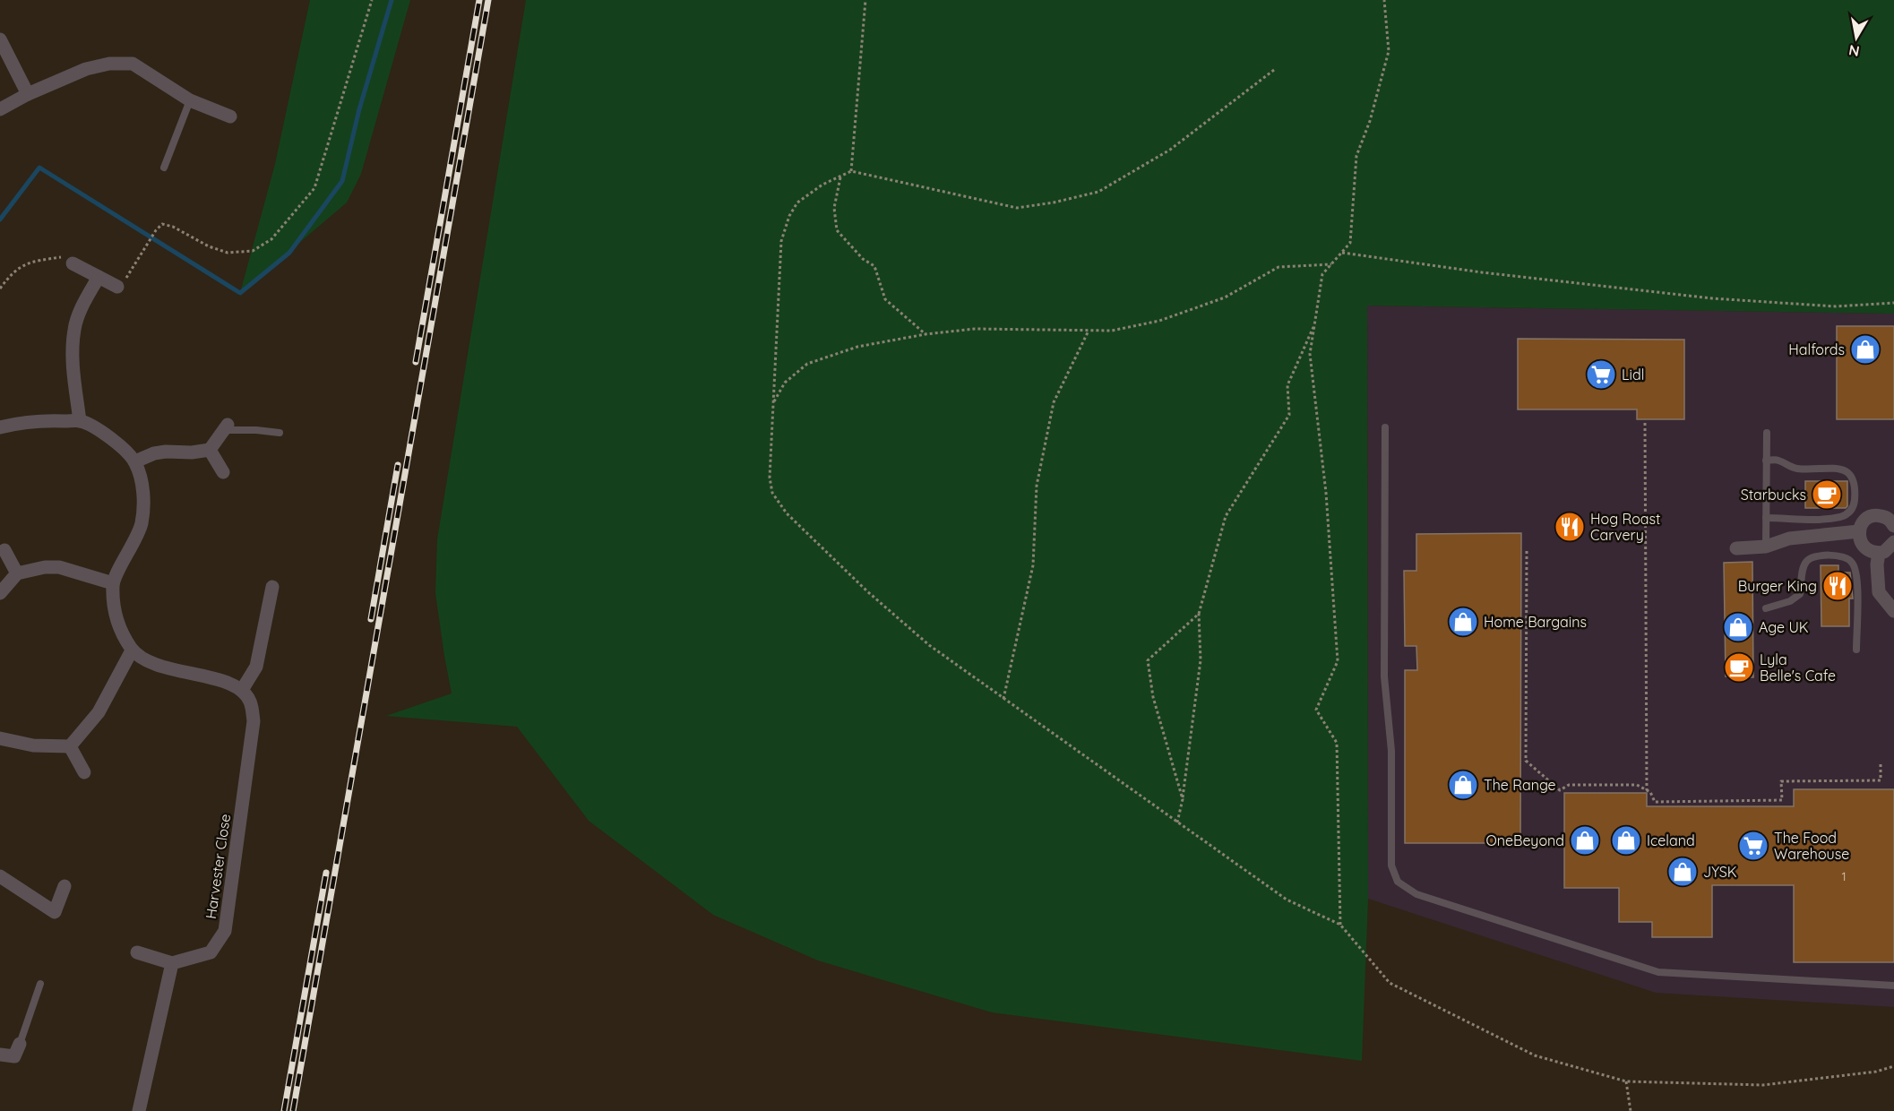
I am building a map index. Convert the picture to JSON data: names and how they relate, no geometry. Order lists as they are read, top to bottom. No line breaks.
{"streets":{"street":["Harvester Close"]},"places":{"shop":["Halfords","Home Bargains","Age UK","The Range","OneBeyond","Iceland","JYSK"],"supermarket":["Lidl","The Food Warehouse"],"cafe":["Starbucks","Lyla Belle's Cafe"],"restaurant":["Hog Roast Carvery","Burger King"]},"house_numbers":["1"],"north":"bottom"}
